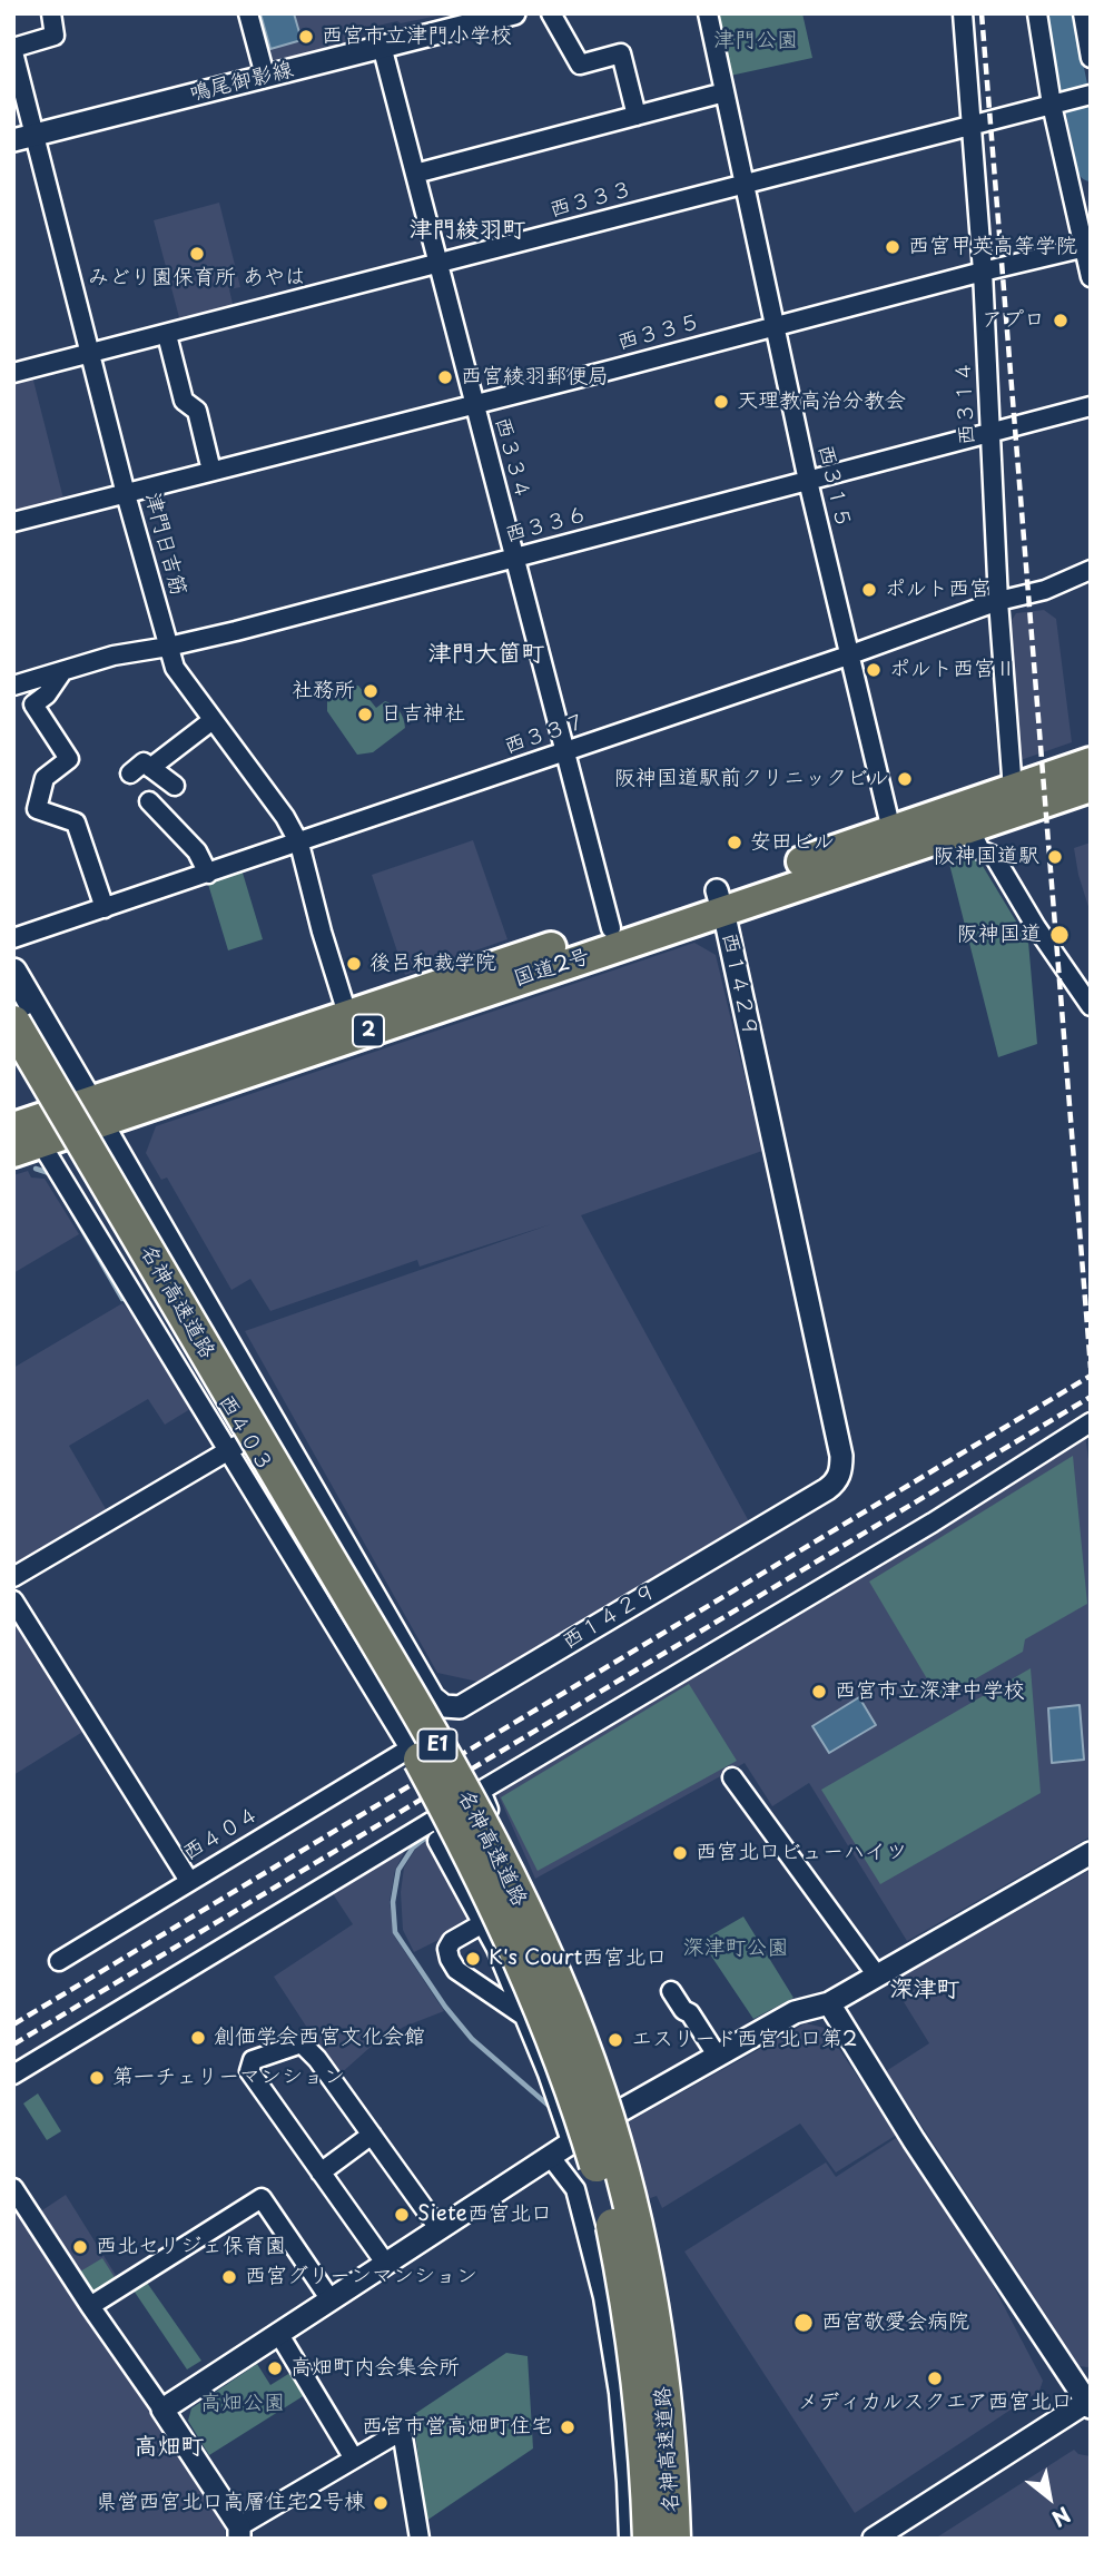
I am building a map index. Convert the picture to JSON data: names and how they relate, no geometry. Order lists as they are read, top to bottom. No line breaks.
{"streets":{"highway":["国道2号","2","名神高速道路","E1"],"street":["鳴尾御影線","西３３３","西３３５","西３１４","西３３４","西３１５","西３３６","津門日吉筋","西３３７","西１４２９","西４０３","西４０４"]},"crossings":[["鳴尾御影線","西３３４"],["鳴尾御影線","津門日吉筋"],["西３３３","西３１４"],["西３３３","西３３４"],["西３３３","西３１５"],["西３３３","津門日吉筋"],["西３３５","西３１４"],["西３３５","西３３４"],["西３３５","西３１５"],["西３３５","津門日吉筋"],["西３１４","西３３６"],["西３１４","西３３７"],["西３１４","国道2号"],["西３３４","西３３６"],["西３３４","西３３７"],["西３３４","国道2号"],["西３１５","西３３６"],["西３１５","西３３７"],["西３１５","国道2号"],["西３３６","津門日吉筋"],["津門日吉筋","西３３７"],["津門日吉筋","国道2号"],["国道2号","西１４２９"],["国道2号","西４０３"],["西４０３","西４０４"]],"districts":["津門綾羽町","津門大箇町","深津町","高畑町"],"parks":["津門公園","深津町公園","高畑公園"],"places":["西宮市立津門小学校","西宮甲英高等学院","みどり園保育所 あやは","アプロ","西宮綾羽郵便局","天理教高治分教会","ポルト西宮","ポルト西宮Ⅱ","社務所","日吉神社","阪神国道駅前クリニックビル","安田ビル","阪神国道駅","阪神国道","後呂和裁学院","西宮市立深津中学校","西宮北口ビューハイツ","K's Court西宮北口","創価学会西宮文化会館","エスリード西宮北口第2","第一チェリーマンション","Siete西宮北口","西北セリジェ保育園","西宮グリーンマンション","西宮敬愛会病院","高畑町内会集会所","メディカルスクエア西宮北口","西宮市営高畑町住宅","県営西宮北口高層住宅2号棟"],"north":"bottom right"}
